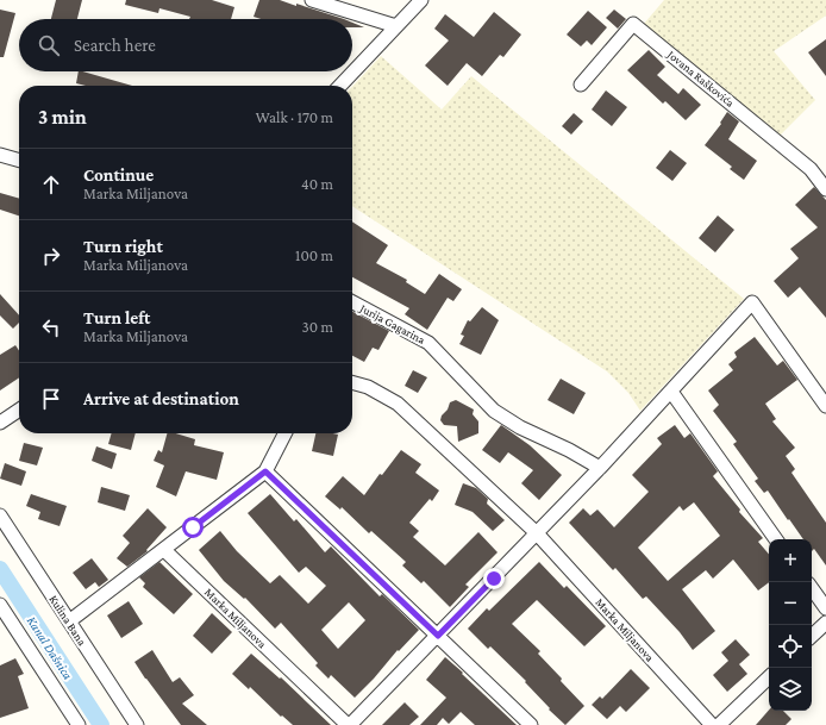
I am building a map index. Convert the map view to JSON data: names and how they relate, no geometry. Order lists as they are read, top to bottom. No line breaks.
{"streets":{"street":["Jovana Raškovića","Jurija Gagarina","Marka Miljanova","Kulina Bana"]},"crossings":[["Jurija Gagarina","Marka Miljanova"]],"water":["Kanal Dašnica"],"page":{"search":"Search here","heading":["3 min","Walk · 170 m"],"list":[["Continue","Marka Miljanova","40 m"],["Turn right","Marka Miljanova","100 m"],["Turn left","Marka Miljanova","30 m"],"Arrive at destination"],"map_buttons":["+","−"]}}
